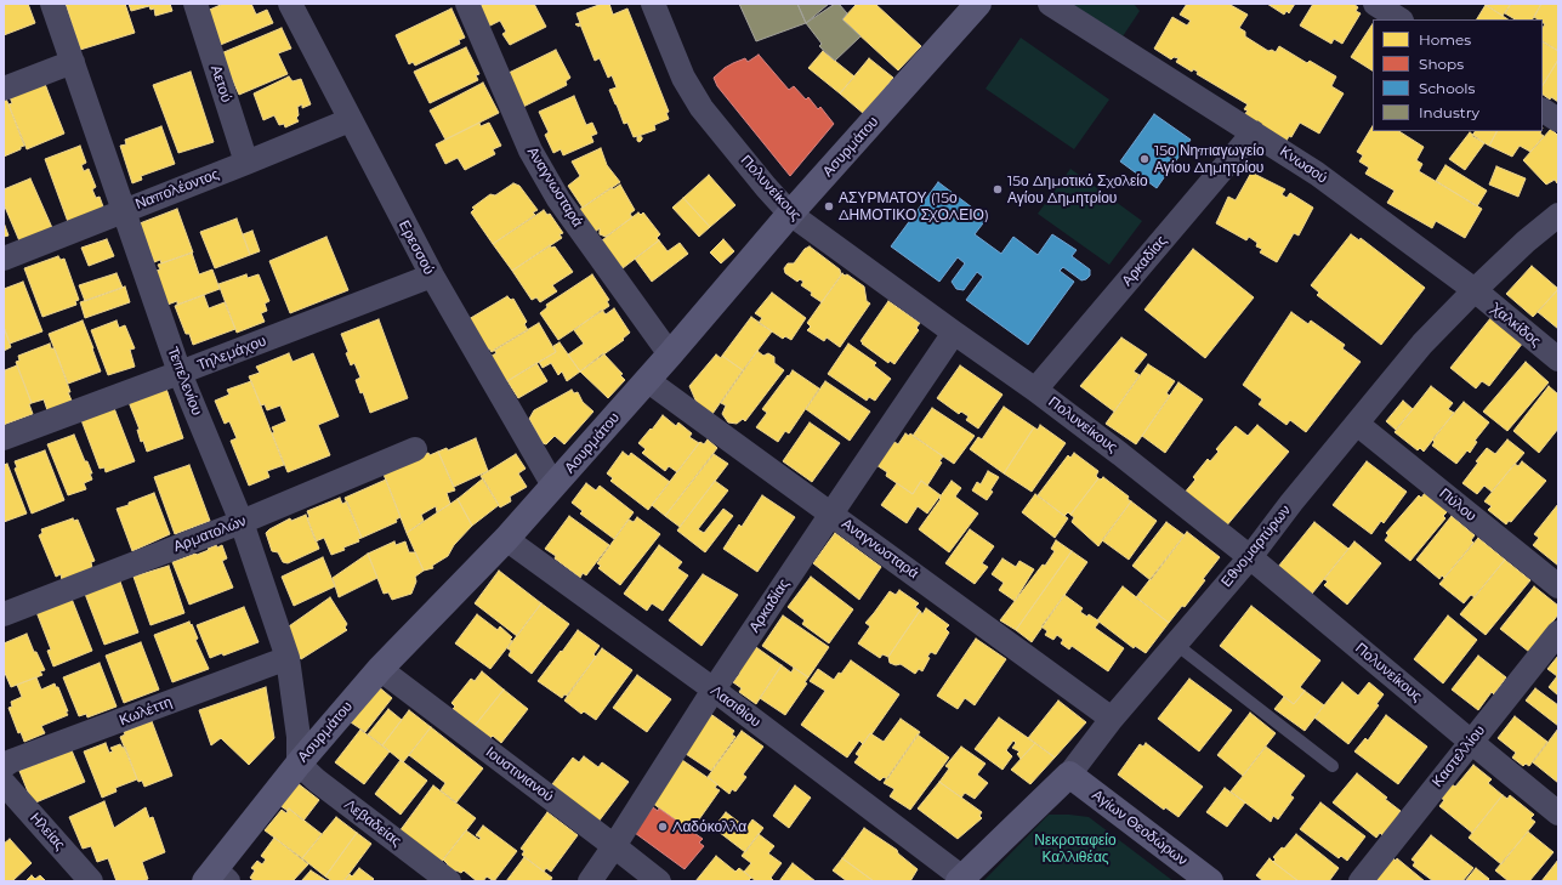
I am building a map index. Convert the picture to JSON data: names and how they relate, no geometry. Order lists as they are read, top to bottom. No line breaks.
{"streets":{"street":["Αετού","Ασυρμάτου","Κνωσού","Αναγνωσταρά","Πολυνείκους","Ναπολέοντος","Ερεσσού","Αρκαδίας","Χαλκίδος","Τηλεμάχου","Τεπελενίου","Πύλου","Αρματολών","Εθνομαρτύρων","Λασιθίου","Κωλέττη","Καστελλίου","Ιουστινιανού","Λεβαδείας","Αγίων Θεοδώρων","Ηλείας"]},"crossings":[["Αετού","Ναπολέοντος"],["Ασυρμάτου","Αναγνωσταρά"],["Ασυρμάτου","Πολυνείκους"],["Ασυρμάτου","Ερεσσού"],["Ασυρμάτου","Τεπελενίου"],["Ασυρμάτου","Λασιθίου"],["Ασυρμάτου","Ιουστινιανού"],["Ασυρμάτου","Λεβαδείας"],["Κνωσού","Αρκαδίας"],["Κνωσού","Χαλκίδος"],["Κνωσού","Εθνομαρτύρων"],["Αναγνωσταρά","Αρκαδίας"],["Αναγνωσταρά","Εθνομαρτύρων"],["Πολυνείκους","Αρκαδίας"],["Πολυνείκους","Εθνομαρτύρων"],["Πολυνείκους","Καστελλίου"],["Ναπολέοντος","Ερεσσού"],["Ναπολέοντος","Τεπελενίου"],["Ερεσσού","Τηλεμάχου"],["Αρκαδίας","Λασιθίου"],["Αρκαδίας","Ιουστινιανού"],["Χαλκίδος","Εθνομαρτύρων"],["Τηλεμάχου","Τεπελενίου"],["Τεπελενίου","Αρματολών"],["Τεπελενίου","Κωλέττη"],["Τεπελενίου","Λεβαδείας"],["Πύλου","Εθνομαρτύρων"],["Εθνομαρτύρων","Λασιθίου"],["Εθνομαρτύρων","Αγίων Θεοδώρων"]],"parks":["Νεκροταφείο Καλλιθέας"],"places":["15ο Νηπιαγωγείο Αγίου Δημητρίου","15ο Δημοτικό Σχολείο Αγίου Δημητρίου","ΑΣΥΡΜΑΤΟΥ (15ο ΔΗΜΟΤΙΚΟ ΣΧΟΛΕΙΟ)","Λαδόκολλα"],"legend":["Homes","Shops","Schools","Industry"]}
